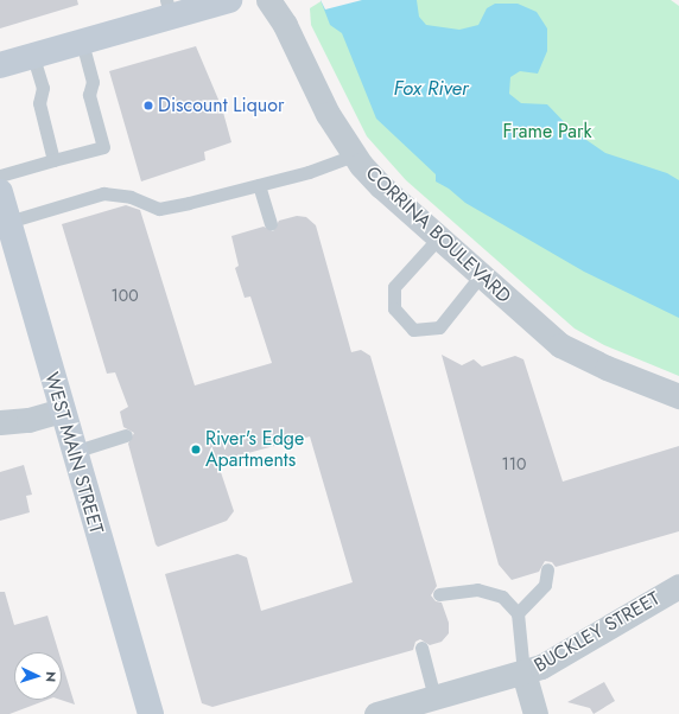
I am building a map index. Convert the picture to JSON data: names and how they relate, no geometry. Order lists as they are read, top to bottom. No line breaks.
{"streets":{"main road":["WEST MAIN STREET"],"street":["CORRINA BOULEVARD","BUCKLEY STREET"]},"water":["Fox River"],"parks":["Frame Park"],"places":["Discount Liquor","River's Edge Apartments"],"house_numbers":["100","110"],"north":"right"}
